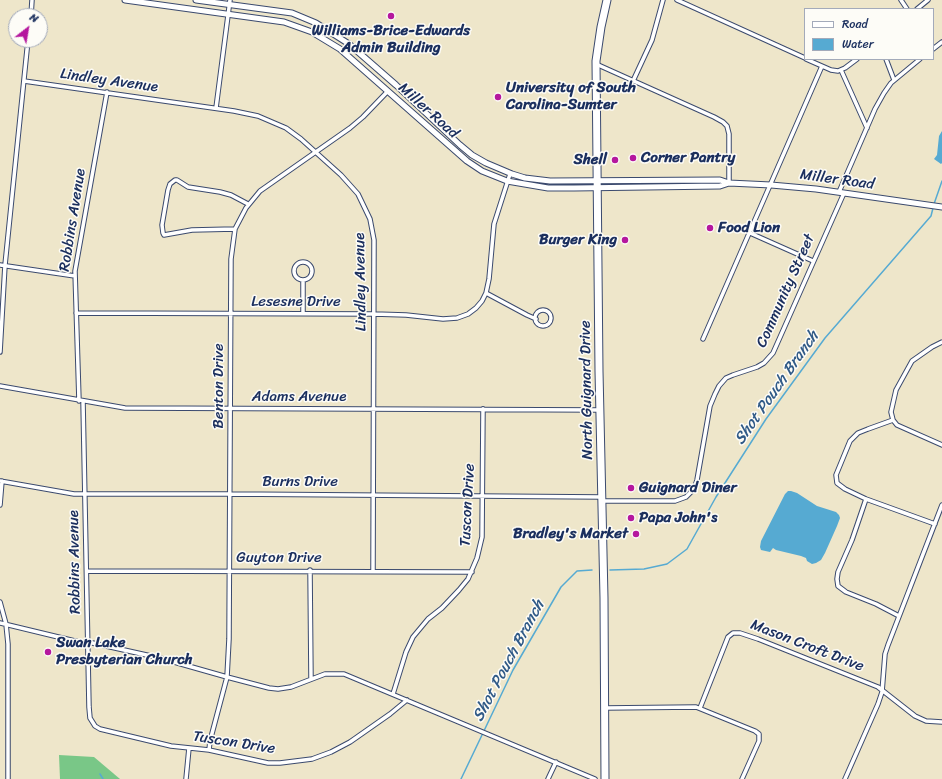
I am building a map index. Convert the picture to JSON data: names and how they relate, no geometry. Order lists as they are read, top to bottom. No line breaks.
{"streets":{"highway":["North Guignard Drive"],"street":["Lindley Avenue","Miller Road","Robbins Avenue","Community Street","Lesesne Drive","Benton Drive","Adams Avenue","Burns Drive","Tuscon Drive","Guyton Drive","Mason Croft Drive"]},"crossings":[["Lindley Avenue","Robbins Avenue"],["Lindley Avenue","Lesesne Drive"],["Lindley Avenue","Benton Drive"],["Lindley Avenue","Adams Avenue"],["Lindley Avenue","Burns Drive"],["Lindley Avenue","Guyton Drive"],["Miller Road","Community Street"],["Miller Road","Lesesne Drive"],["Miller Road","Benton Drive"],["Miller Road","North Guignard Drive"],["Robbins Avenue","Lesesne Drive"],["Robbins Avenue","Adams Avenue"],["Robbins Avenue","Burns Drive"],["Robbins Avenue","Tuscon Drive"],["Robbins Avenue","Guyton Drive"],["Community Street","North Guignard Drive"],["Community Street","Burns Drive"],["Lesesne Drive","Benton Drive"],["Benton Drive","Adams Avenue"],["Benton Drive","Burns Drive"],["Benton Drive","Tuscon Drive"],["Benton Drive","Guyton Drive"],["North Guignard Drive","Adams Avenue"],["North Guignard Drive","Burns Drive"],["Adams Avenue","Tuscon Drive"],["Burns Drive","Tuscon Drive"],["Tuscon Drive","Guyton Drive"]],"water":["Shot Pouch Branch"],"places":["Williams-Brice-Edwards Admin Building","University of South Carolina-Sumter","Corner Pantry","Shell","Food Lion","Burger King","Guignard Diner","Papa John's","Bradley's Market","Swan Lake Presbyterian Church"],"legend":["Road","Water"],"north":"top right"}
